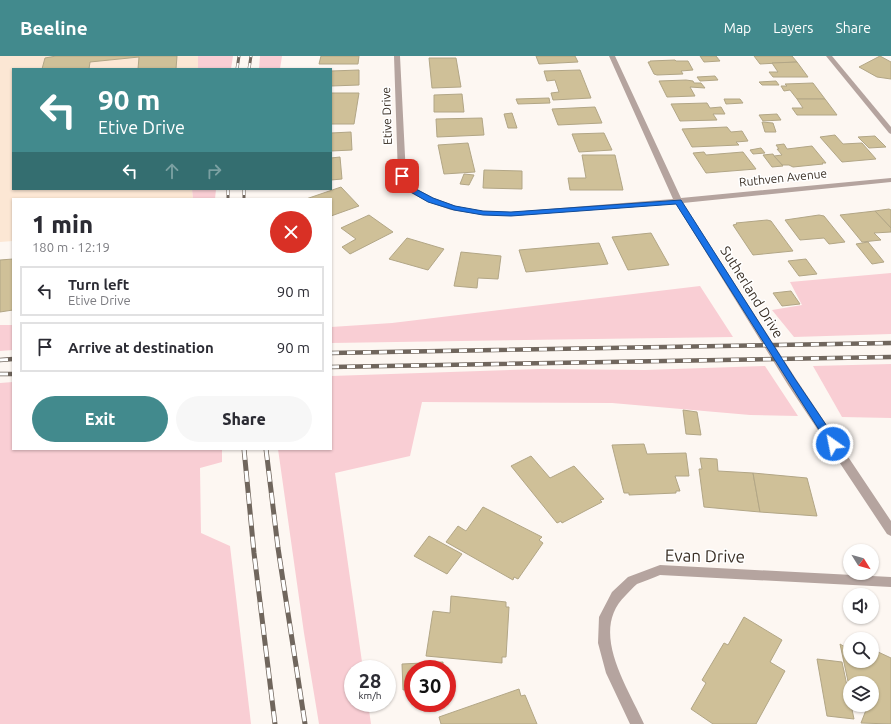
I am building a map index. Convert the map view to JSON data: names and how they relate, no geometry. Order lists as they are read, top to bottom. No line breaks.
{"streets":{"street":["Etive Drive","Ruthven Avenue","Sutherland Drive","Evan Drive"]},"crossings":[["Etive Drive","Ruthven Avenue"],["Etive Drive","Sutherland Drive"],["Ruthven Avenue","Sutherland Drive"]],"north":"bottom right","page":{"header":"Beeline","nav":["Map","Layers","Share"],"turn":["90 m","Etive Drive"],"heading":["1 min","180 m · 12:19"],"list":[{"name":"Turn left","note":"Etive Drive","value":"90 m"},{"name":"Arrive at destination","value":"90 m"}],"buttons":["Exit","Share"],"speed":"28 km/h","limit":"30"}}
